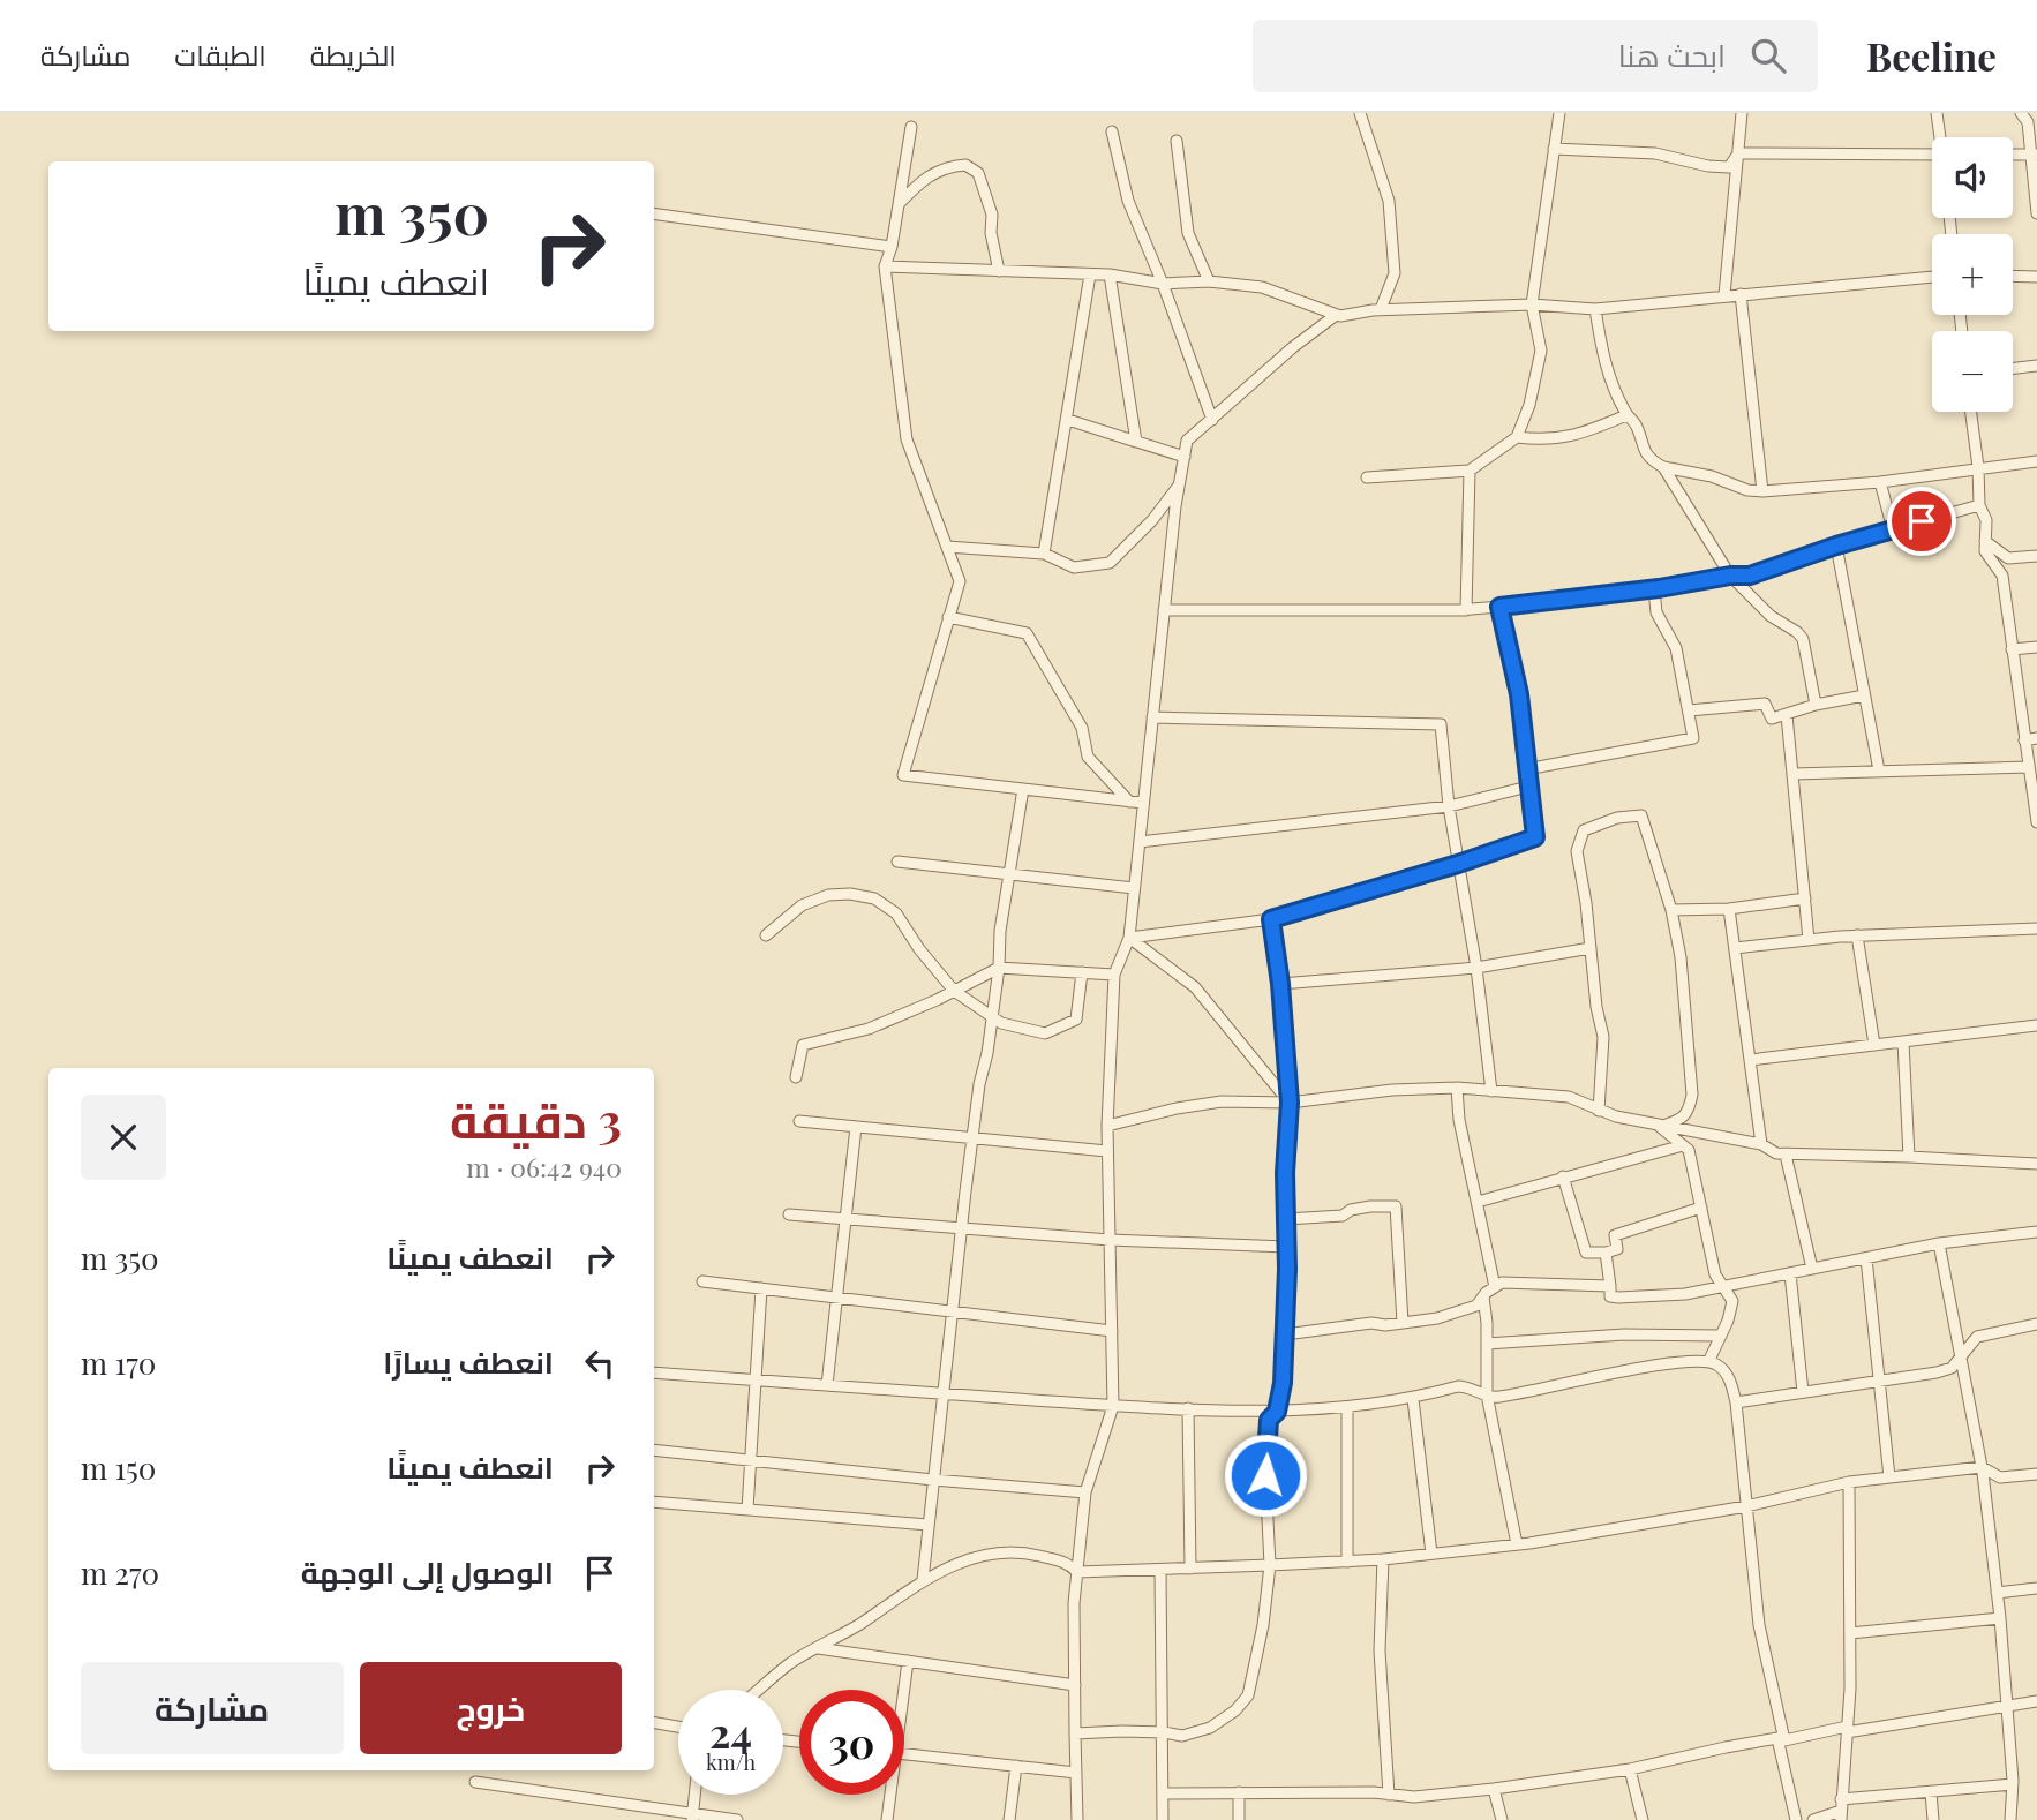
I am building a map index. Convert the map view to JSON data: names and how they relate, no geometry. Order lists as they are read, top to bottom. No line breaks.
{"page":{"header":"Beeline","search":"ابحث هنا","nav":["الخريطة","الطبقات","مشاركة"],"map_buttons":["+","−"],"turn":["350 m","انعطف يمينًا"],"heading":["3 دقيقة","940 m · 06:42"],"list":[{"name":"انعطف يمينًا","value":"350 m"},{"name":"انعطف يسارًا","value":"170 m"},{"name":"انعطف يمينًا","value":"150 m"},{"name":"الوصول إلى الوجهة","value":"270 m"}],"buttons":["خروج","مشاركة"],"speed":"24 km/h","limit":"30"}}
